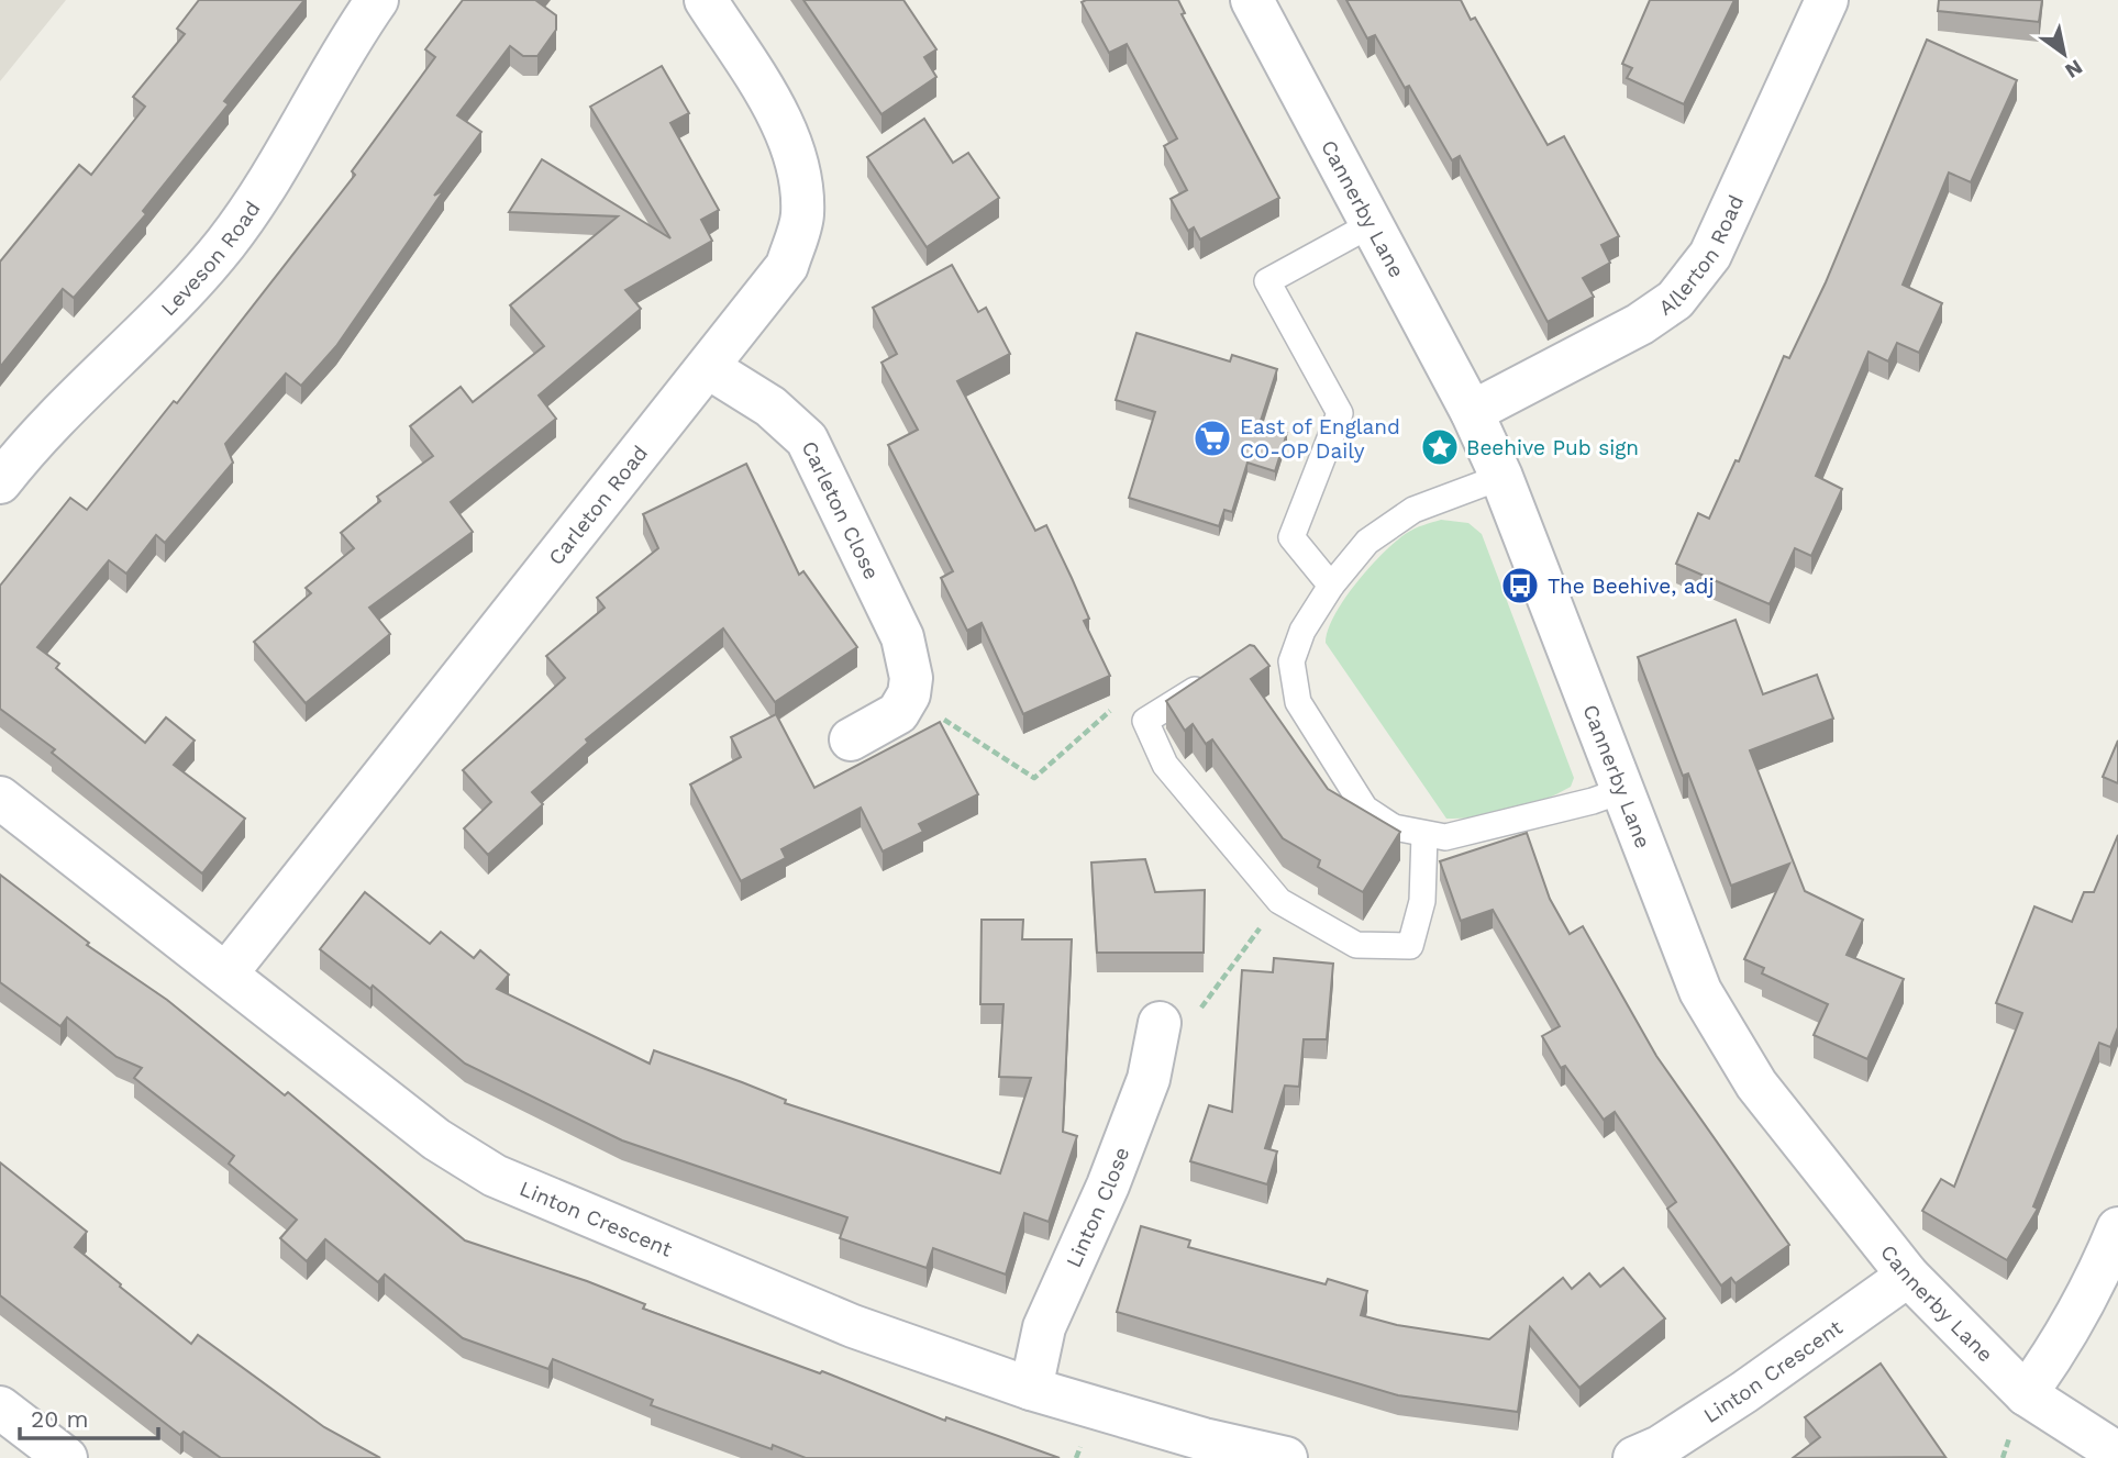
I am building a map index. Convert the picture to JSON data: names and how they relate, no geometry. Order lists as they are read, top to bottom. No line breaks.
{"streets":{"street":["Cannerby Lane","Allerton Road","Leveson Road","Carleton Road","Carleton Close","Linton Close","Linton Crescent"]},"crossings":[["Cannerby Lane","Allerton Road"],["Cannerby Lane","Linton Crescent"],["Carleton Road","Carleton Close"],["Carleton Road","Linton Crescent"],["Linton Close","Linton Crescent"]],"places":{"supermarket":["East of England CO-OP Daily"],"place":["Beehive Pub sign"],"bus stop":["The Beehive, adj"]},"scale_bar":"20 m","north":"bottom right"}
